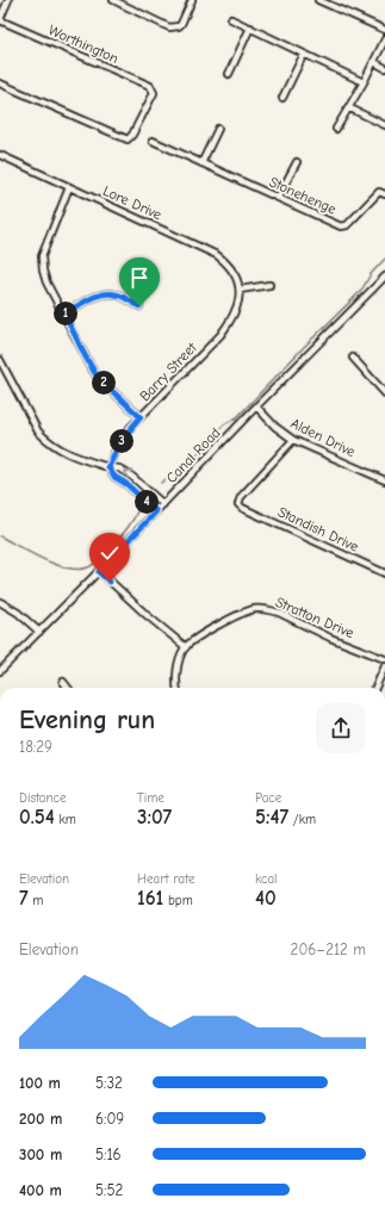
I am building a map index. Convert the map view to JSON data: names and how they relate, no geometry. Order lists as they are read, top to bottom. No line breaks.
{"streets":{"street":["Worthington","Stonehenge","Lore Drive","Barry Street","Alden Drive","Canal Road","Standish Drive","Stratton Drive"]},"crossings":[["Lore Drive","Barry Street"],["Alden Drive","Canal Road"],["Alden Drive","Standish Drive"]],"page":{"pins":["1","2","3","4"],"heading":["Evening run","18:29"],"stats":[["Distance","0.54 km"],["Time","3:07"],["Pace","5:47 /km"],["Elevation","7 m"],["Heart rate","161 bpm"],["kcal","40"]],"chart":["Elevation","206–212 m"],"list":[{"name":"100 m","note":"5:32"},{"name":"200 m","note":"6:09"},{"name":"300 m","note":"5:16"},{"name":"400 m","note":"5:52"}]}}
